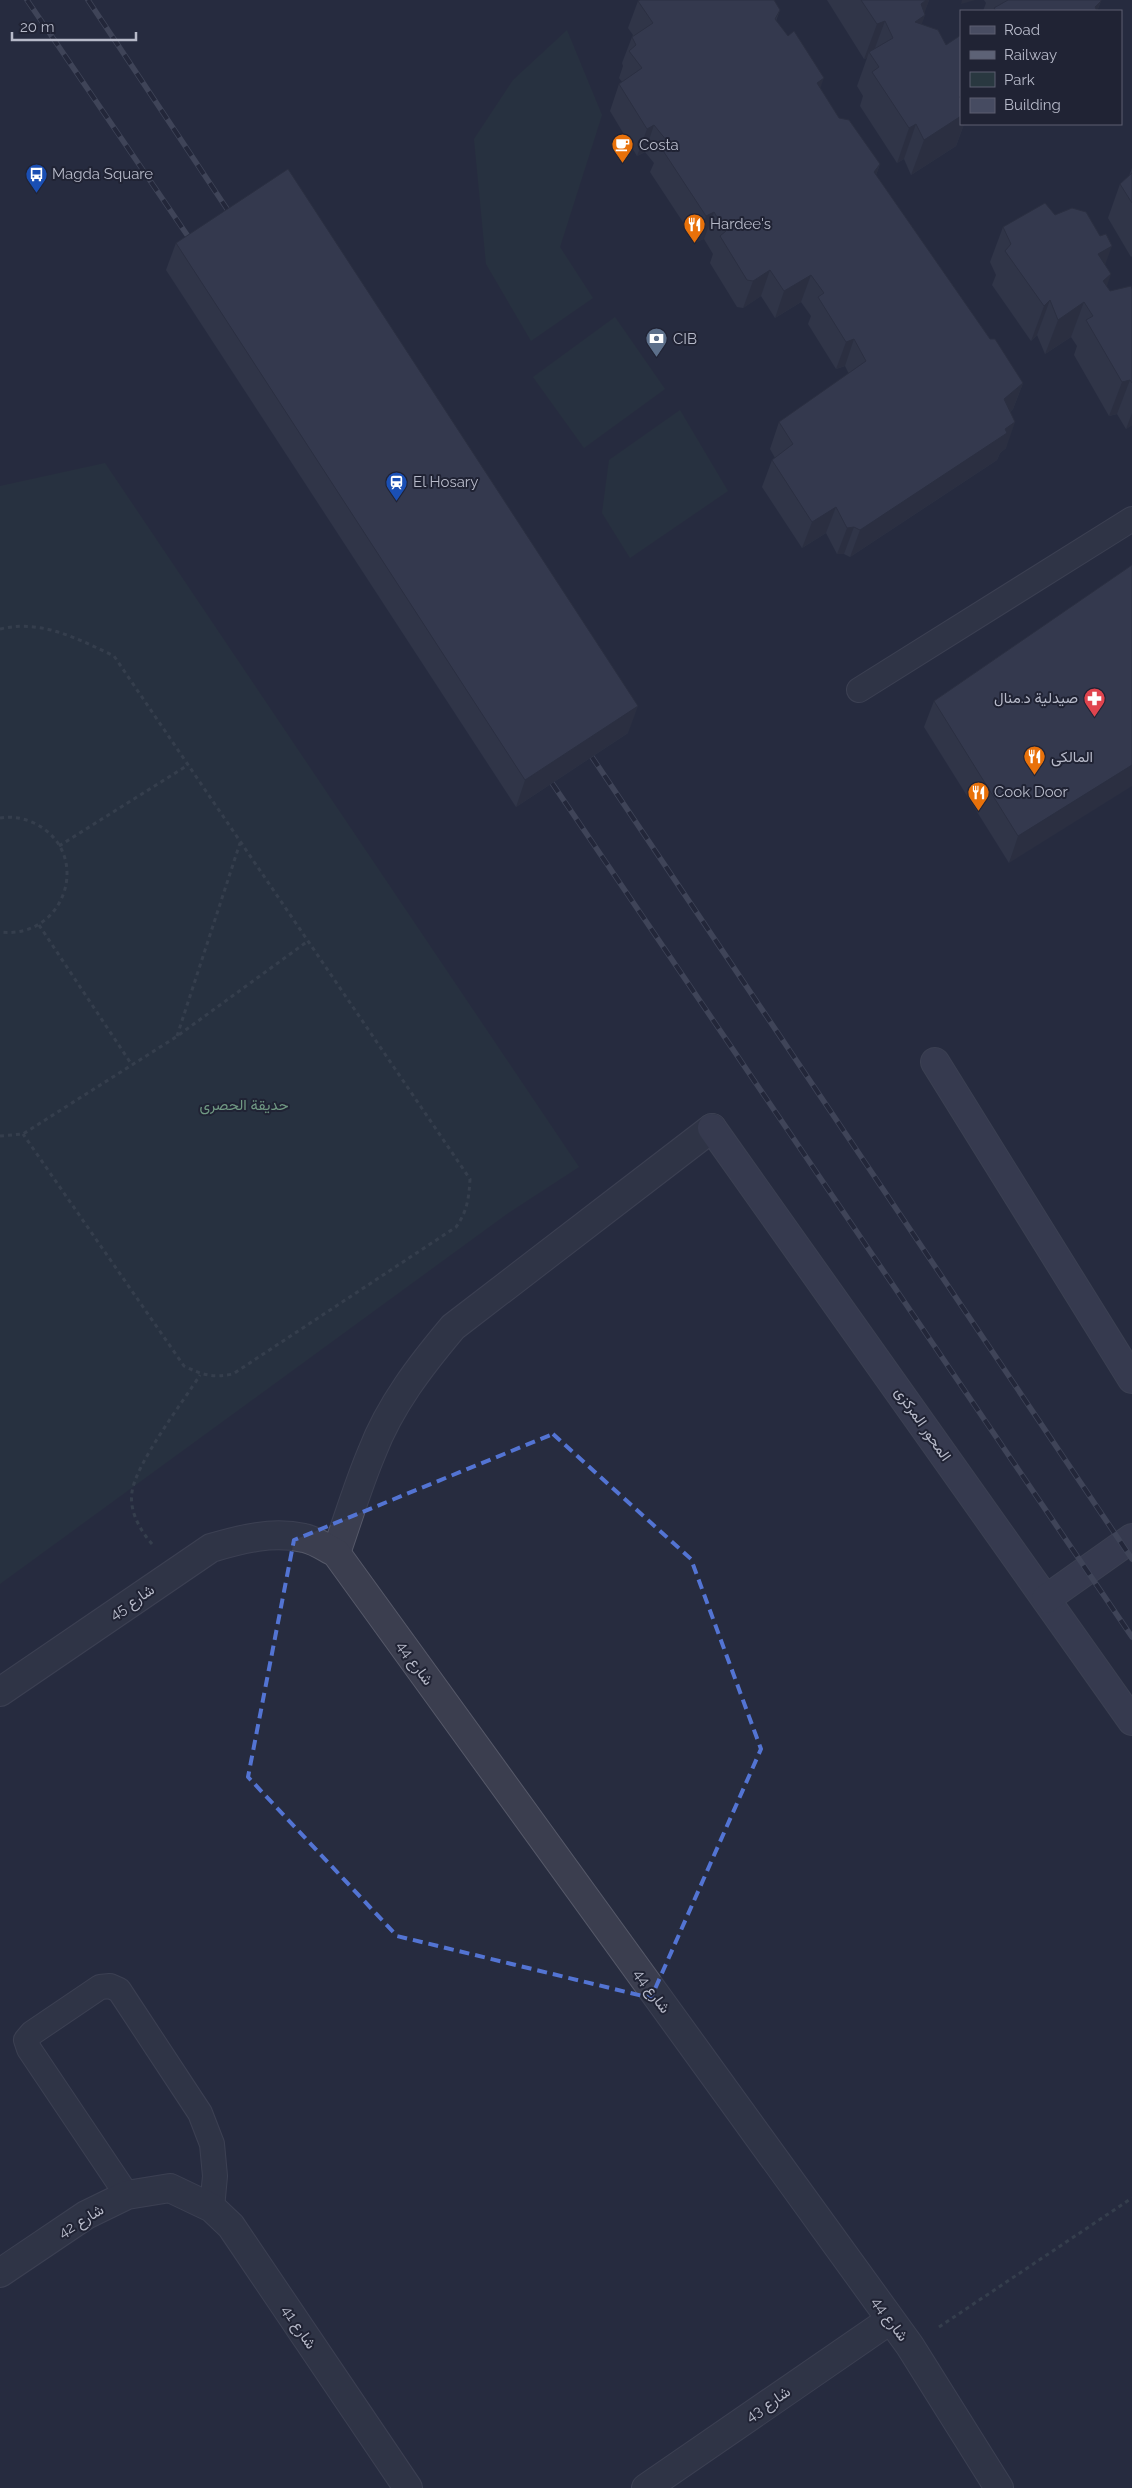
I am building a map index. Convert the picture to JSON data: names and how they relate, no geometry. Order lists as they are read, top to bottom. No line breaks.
{"streets":{"main road":["المحور المركزى"],"street":["شارع 45","شارع 44","شارع 42","شارع 41","شارع 43"]},"crossings":[["شارع 45","شارع 44"],["شارع 44","شارع 43"],["شارع 42","شارع 41"]],"parks":["حديقة الحصرى"],"places":{"cafe":["Costa"],"bus stop":["Magda Square"],"restaurant":["Hardee's","المالكى","Cook Door"],"bank":["CIB"],"station":["El Hosary"],"pharmacy":["صيدلية د.منال"]},"legend":["Road","Railway","Park","Building"],"scale_bar":"20 m"}
